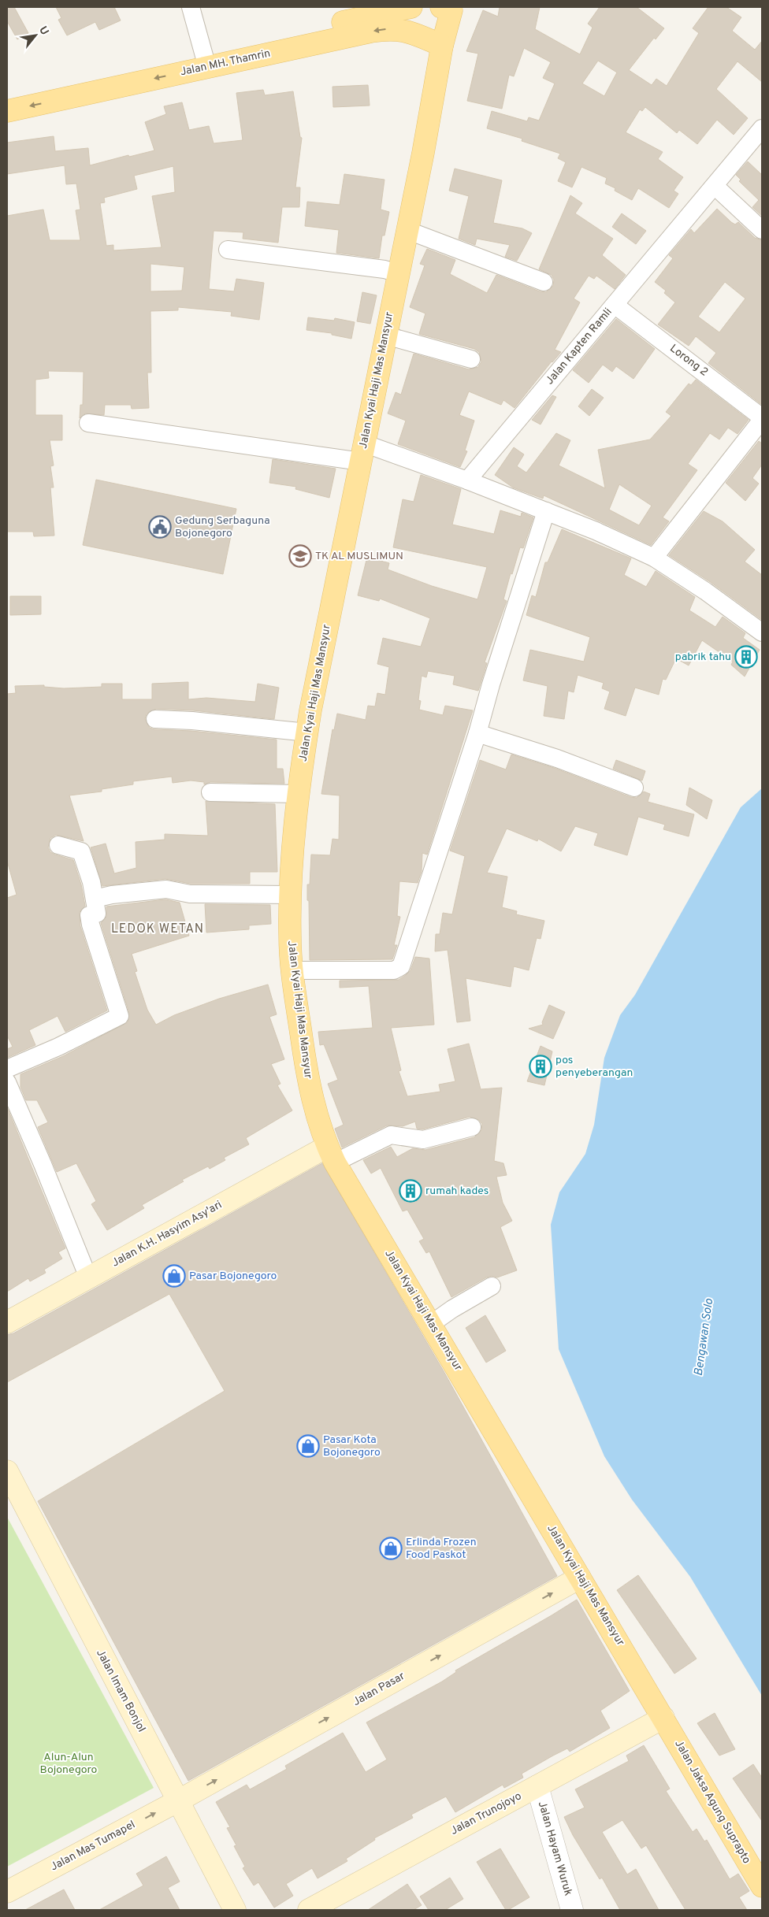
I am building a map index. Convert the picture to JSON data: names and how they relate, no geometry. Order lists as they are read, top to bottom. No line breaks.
{"streets":{"main road":["Jalan MH. Thamrin","Jalan Kyai Haji Mas Mansyur","Jalan K.H. Hasyim Asy'ari","Jalan Pasar","Jalan Imam Bonjol","Jalan Jaksa Agung Suprapto","Jalan Trunojoyo","Jalan Mas Tumapel"],"street":["Jalan Kapten Ramli","Lorong 2","Jalan Hayam Wuruk"]},"crossings":[["Jalan MH. Thamrin","Jalan Kyai Haji Mas Mansyur"],["Jalan Kapten Ramli","Lorong 2"],["Jalan Kyai Haji Mas Mansyur","Jalan K.H. Hasyim Asy'ari"],["Jalan Kyai Haji Mas Mansyur","Jalan Pasar"],["Jalan Kyai Haji Mas Mansyur","Jalan Jaksa Agung Suprapto"],["Jalan Kyai Haji Mas Mansyur","Jalan Trunojoyo"],["Jalan Pasar","Jalan Imam Bonjol"],["Jalan Pasar","Jalan Mas Tumapel"],["Jalan Imam Bonjol","Jalan Mas Tumapel"],["Jalan Jaksa Agung Suprapto","Jalan Trunojoyo"],["Jalan Trunojoyo","Jalan Hayam Wuruk"]],"one_way":["Jalan Pasar","Jalan Mas Tumapel"],"districts":["LEDOK WETAN"],"water":["Bengawan Solo"],"parks":["Alun-Alun Bojonegoro"],"places":{"public building":["Gedung Serbaguna Bojonegoro"],"school or university":["TK AL MUSLIMUN"],"building":["pabrik tahu","pos penyeberangan","rumah kades"],"shop":["Pasar Bojonegoro","Pasar Kota Bojonegoro","Erlinda Frozen Food Paskot"]},"north":"top right"}
